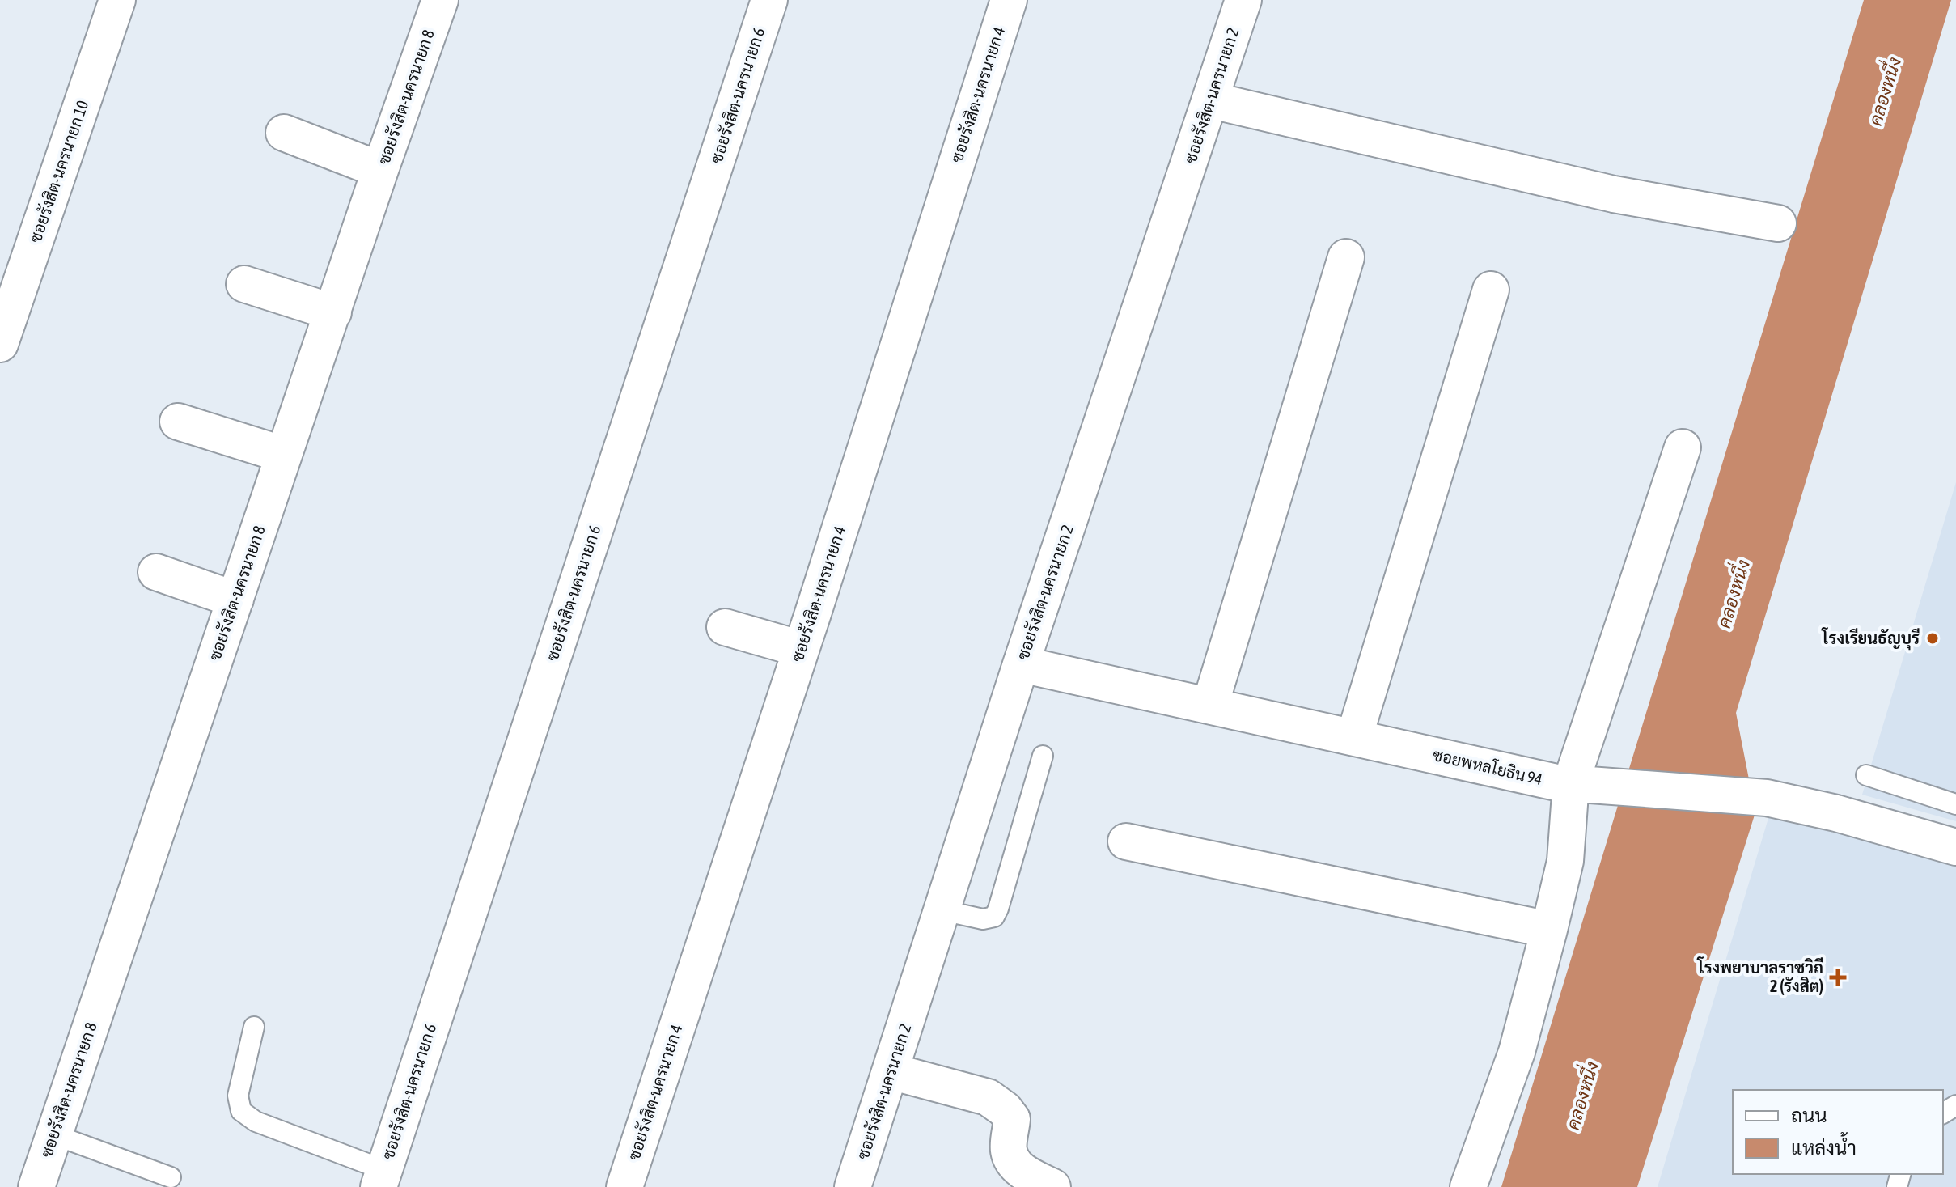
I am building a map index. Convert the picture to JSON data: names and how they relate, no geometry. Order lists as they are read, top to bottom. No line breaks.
{"streets":{"street":["ซอยรังสิต-นครนายก 4","ซอยรังสิต-นครนายก 6","ซอยรังสิต-นครนายก 2","ซอยรังสิต-นครนายก 8","ซอยรังสิต-นครนายก 10","ซอยพหลโยธิน 94"]},"crossings":[["ซอยรังสิต-นครนายก 2","ซอยพหลโยธิน 94"]],"water":["คลองหนึ่ง"],"places":{"other":["โรงเรียนธัญบุรี"],"health":["โรงพยาบาลราชวิถี 2 (รังสิต)"]},"legend":["ถนน","แหล่งน้ำ"]}
